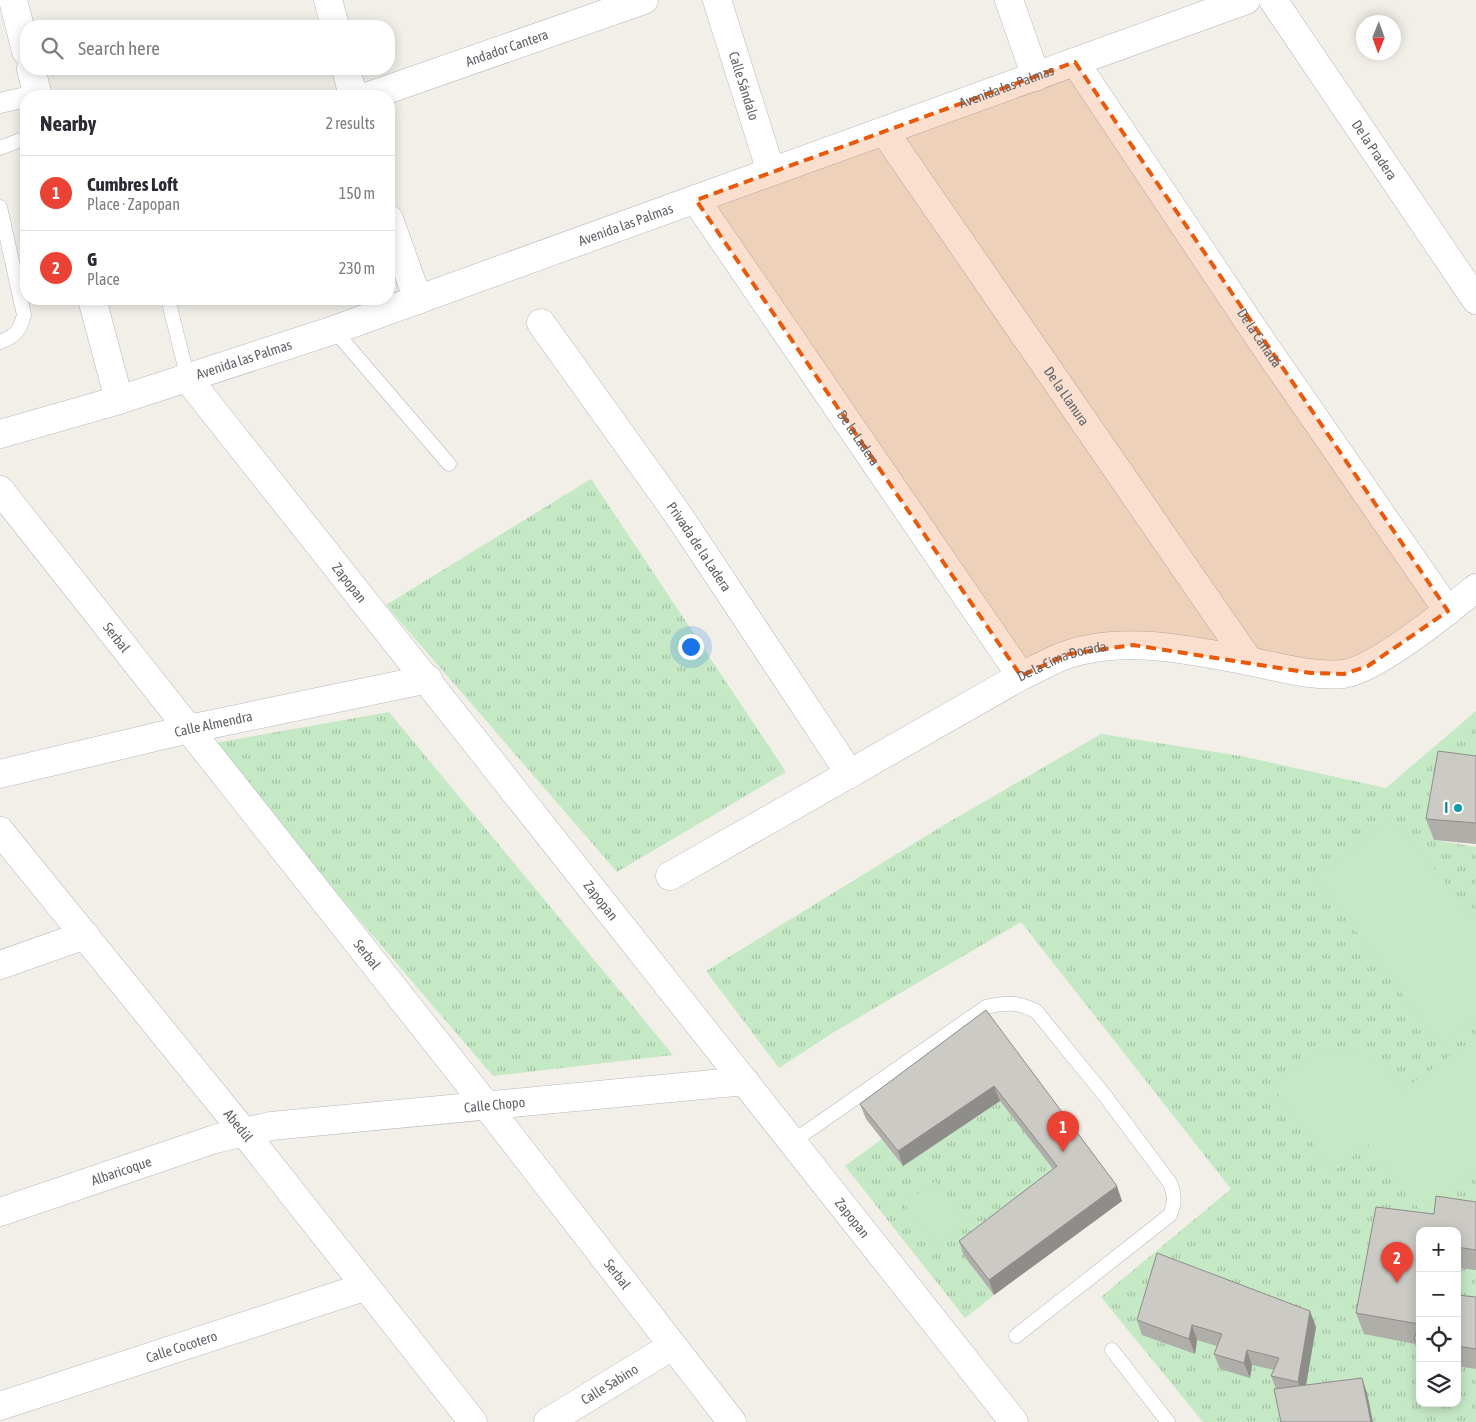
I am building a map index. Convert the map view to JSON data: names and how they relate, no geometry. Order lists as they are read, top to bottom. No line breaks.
{"streets":{"street":["Andador Cantera","Calle Sándalo","Avenida las Palmas","De la Pradera","De la Canadá","De la Llanura","De la Ladera","Privada de la Ladera","Zapopan","Serbal","De la Cima Dorada","Calle Almendra","Calle Chopo","Abedúl","Albaricoque","Calle Cocotero","Calle Sabino"]},"crossings":[["Calle Sándalo","Avenida las Palmas"],["Avenida las Palmas","De la Canadá"],["Avenida las Palmas","De la Llanura"],["Avenida las Palmas","De la Ladera"],["Avenida las Palmas","Zapopan"],["De la Canadá","De la Cima Dorada"],["De la Llanura","De la Cima Dorada"],["De la Ladera","De la Cima Dorada"],["Privada de la Ladera","De la Cima Dorada"],["Zapopan","Calle Almendra"],["Zapopan","Calle Chopo"],["Serbal","Calle Almendra"],["Serbal","Calle Chopo"],["Serbal","Calle Sabino"],["Calle Chopo","Abedúl"],["Calle Chopo","Albaricoque"],["Abedúl","Albaricoque"],["Abedúl","Calle Cocotero"]],"places":["I"],"north":"bottom","page":{"search":"Search here","heading":["Nearby","2 results"],"list":[{"mark":"1","name":"Cumbres Loft","note":"Place · Zapopan","value":"150 m"},{"mark":"2","name":"G","note":"Place","value":"230 m"}],"pins":["1","2"],"map_buttons":["+","−"]}}
